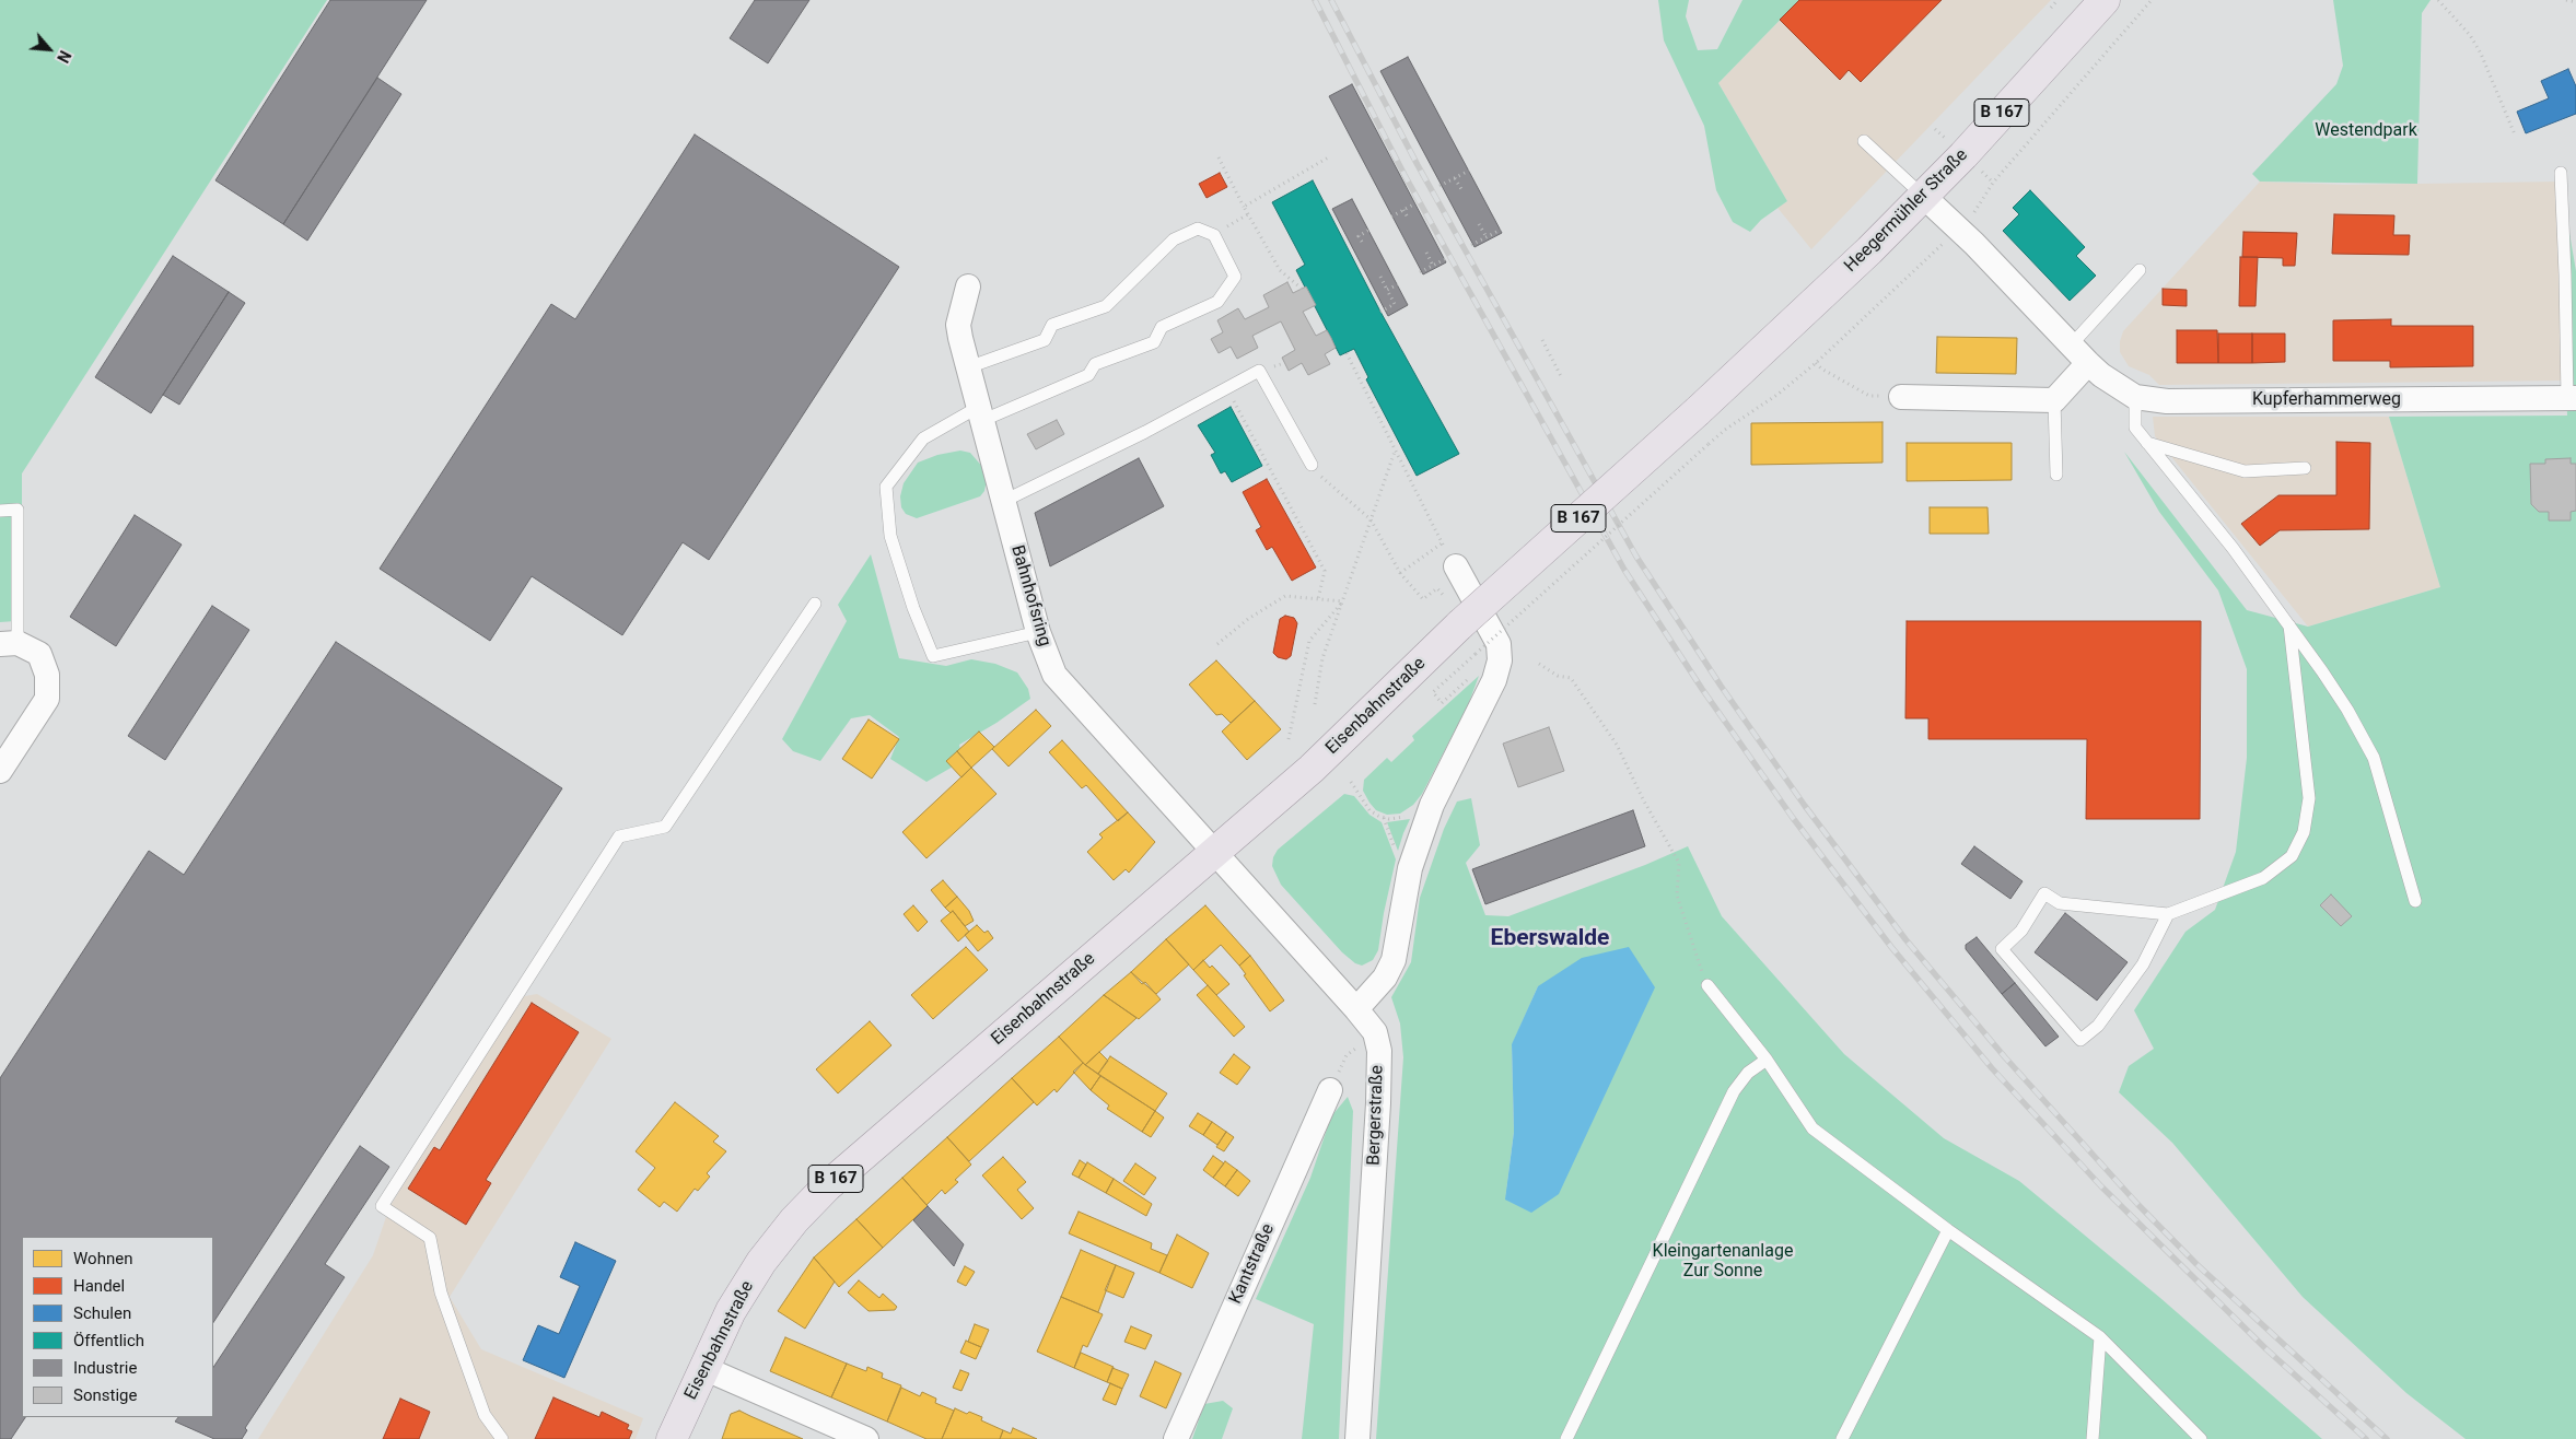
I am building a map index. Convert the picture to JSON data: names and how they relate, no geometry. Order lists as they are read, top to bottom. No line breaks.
{"streets":{"main road":["B 167","Heegermühler Straße","Eisenbahnstraße"],"street":["Kupferhammerweg","Bahnhofsring","Bergerstraße","Kantstraße"]},"crossings":[["Heegermühler Straße","Kupferhammerweg"],["Heegermühler Straße","Eisenbahnstraße"],["Bahnhofsring","Eisenbahnstraße"]],"districts":["Eberswalde"],"parks":["Westendpark","Kleingartenanlage Zur Sonne"],"legend":["Wohnen","Handel","Schulen","Öffentlich","Industrie","Sonstige"],"north":"bottom right"}
